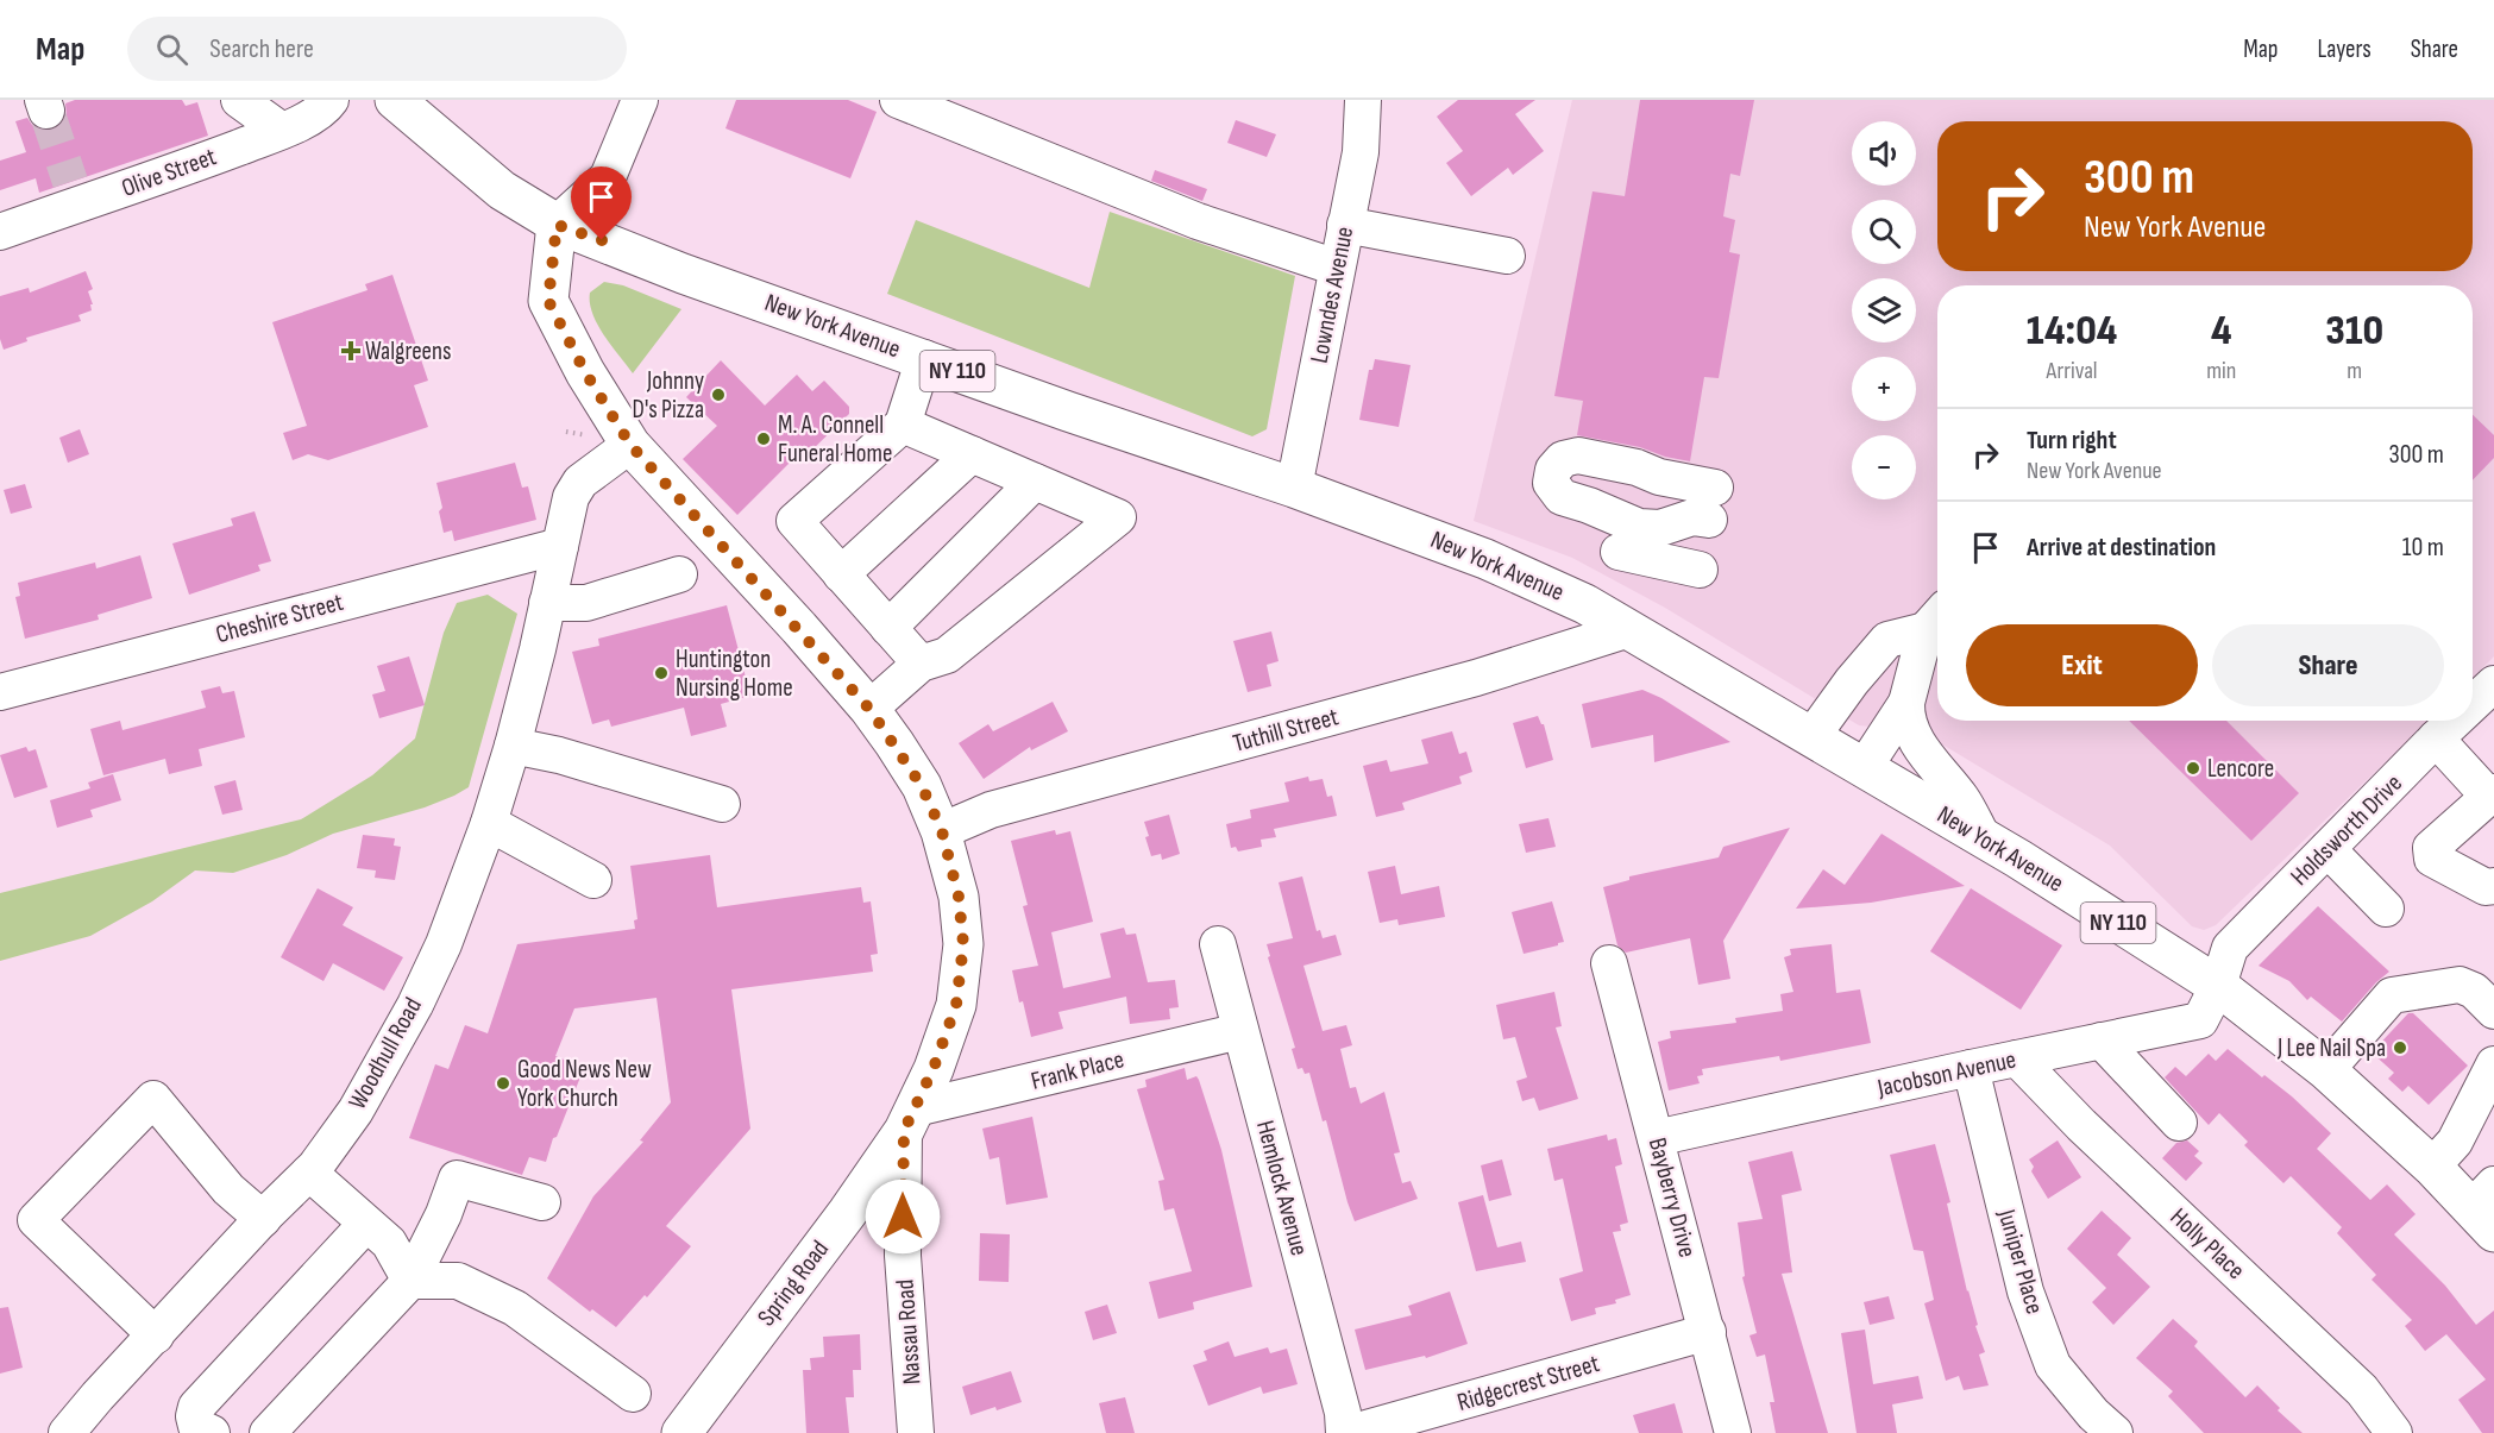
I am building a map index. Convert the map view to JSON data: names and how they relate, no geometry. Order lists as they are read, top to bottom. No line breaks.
{"streets":{"main road":["New York Avenue","NY 110","Spring Road","Nassau Road"],"street":["Olive Street","Lowndes Avenue","Cheshire Street","Tuthill Street","Holdsworth Drive","Woodhull Road","Frank Place","Jacobson Avenue","Hemlock Avenue","Bayberry Drive","Holly Place","Juniper Place","Ridgecrest Street"]},"crossings":[["Lowndes Avenue","New York Avenue"],["New York Avenue","Tuthill Street"],["New York Avenue","Holdsworth Drive"],["New York Avenue","Jacobson Avenue"],["New York Avenue","Nassau Road"],["Cheshire Street","Woodhull Road"],["Tuthill Street","Nassau Road"],["Holdsworth Drive","Jacobson Avenue"],["Woodhull Road","Nassau Road"],["Frank Place","Hemlock Avenue"],["Frank Place","Spring Road"],["Frank Place","Nassau Road"],["Jacobson Avenue","Bayberry Drive"],["Jacobson Avenue","Holly Place"],["Jacobson Avenue","Juniper Place"],["Bayberry Drive","Ridgecrest Street"],["Spring Road","Nassau Road"]],"places":{"health":["Walgreens"],"other":["Johnny D's Pizza","M. A. Connell Funeral Home","Huntington Nursing Home","Lencore","J Lee Nail Spa","Good News New York Church"]},"page":{"header":"Map","search":"Search here","nav":["Map","Layers","Share"],"map_buttons":["+","−"],"turn":["300 m","New York Avenue"],"eta":["14:04","Arrival","4","min","310","m"],"list":[{"name":"Turn right","note":"New York Avenue","value":"300 m"},{"name":"Arrive at destination","value":"10 m"}],"buttons":["Exit","Share"]}}
